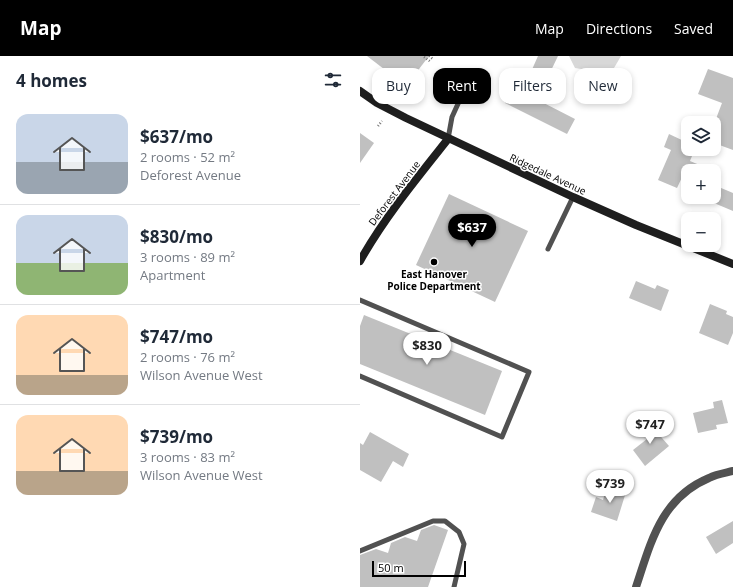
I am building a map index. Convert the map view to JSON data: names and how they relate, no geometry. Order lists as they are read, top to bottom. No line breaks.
{"streets":{"main road":["Ridgedale Avenue","Deforest Avenue"]},"crossings":[["Ridgedale Avenue","Deforest Avenue"]],"places":["East Hanover Police Department"],"scale_bar":"50 m","page":{"header":"Map","nav":["Map","Directions","Saved"],"heading":"4 homes","chip":["Buy","Rent","Filters","New"],"list":[{"name":"$637/mo","note":"2 rooms · 52 m² · Deforest Avenue"},{"name":"$830/mo","note":"3 rooms · 89 m² · Apartment"},{"name":"$747/mo","note":"2 rooms · 76 m² · Wilson Avenue West"},{"name":"$739/mo","note":"3 rooms · 83 m² · Wilson Avenue West"}],"map_buttons":["+","−"],"price":["$637","$830","$747","$739"],"scale":"50 m"}}
